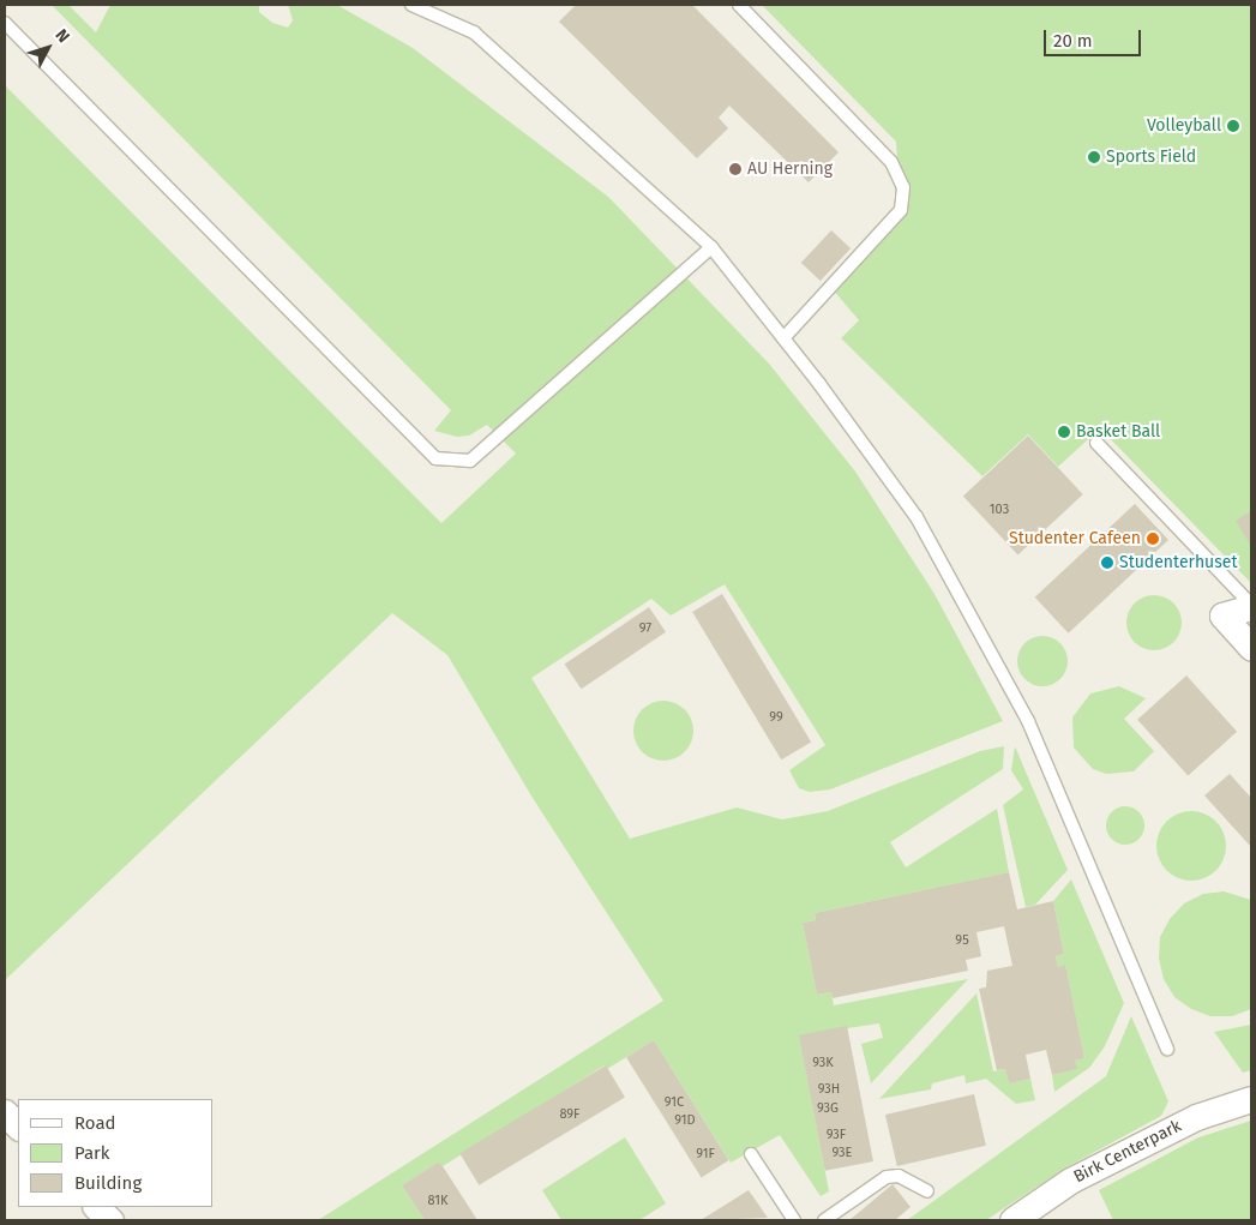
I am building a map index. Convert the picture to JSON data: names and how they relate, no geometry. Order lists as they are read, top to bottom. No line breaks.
{"streets":{"street":["Birk Centerpark"]},"places":["Volleyball","Sports Field","AU Herning","Basket Ball","Studenter Cafeen","Studenterhuset"],"house_numbers":["103","97","99","95","93K","93H","91C","93G","89F","91D","93F","93E","91F","81K"],"legend":["Road","Park","Building"],"scale_bar":"20 m","north":"top right"}
